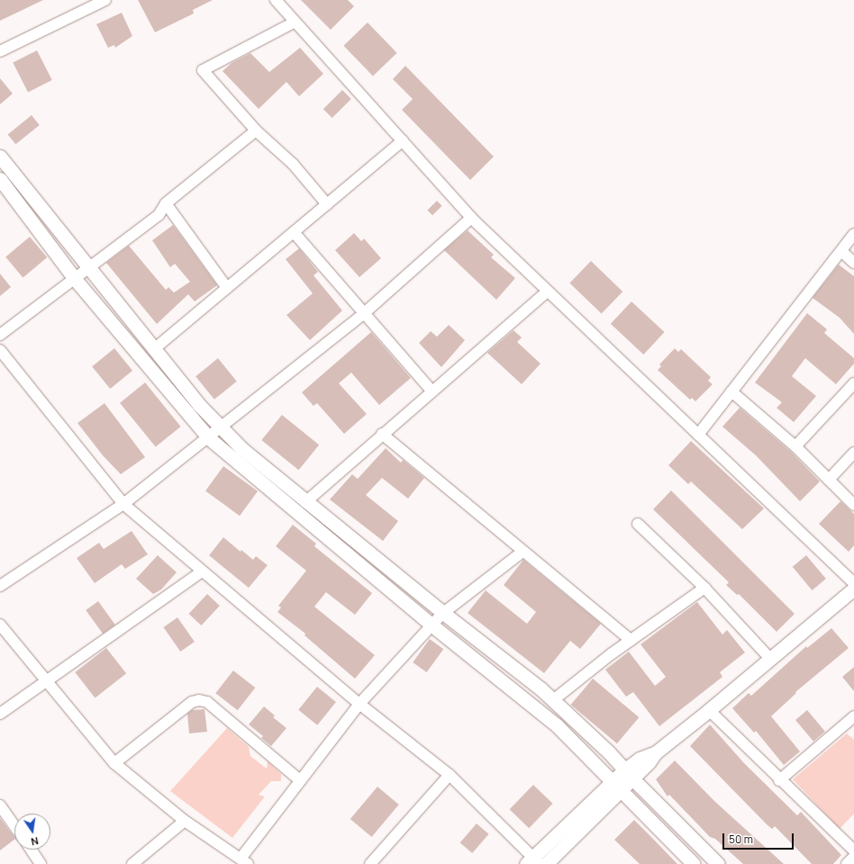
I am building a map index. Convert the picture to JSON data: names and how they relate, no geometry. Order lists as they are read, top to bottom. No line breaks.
{"scale_bar":"50 m","north":"bottom"}
